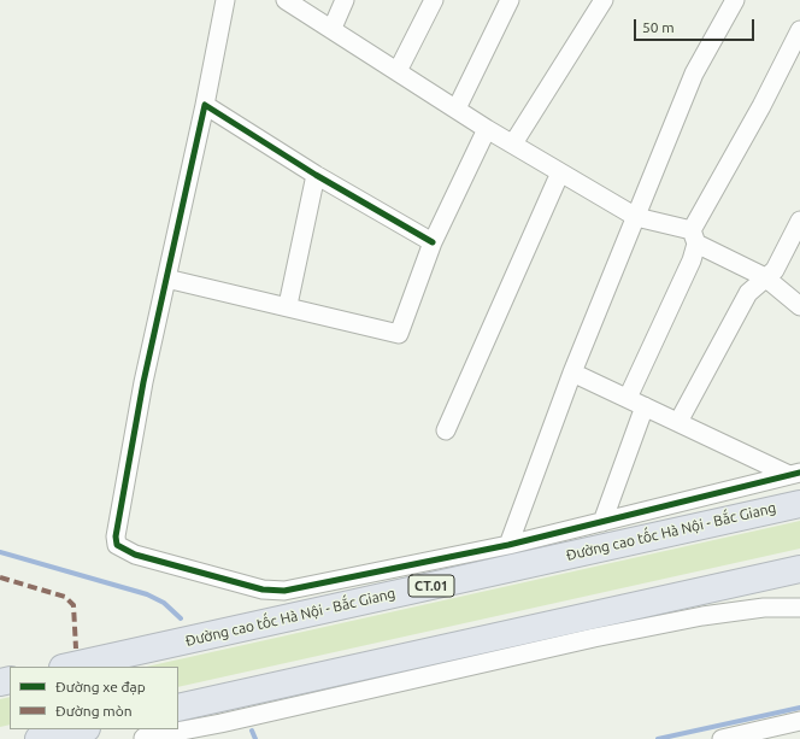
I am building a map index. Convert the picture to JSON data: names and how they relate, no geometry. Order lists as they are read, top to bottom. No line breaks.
{"streets":{"highway":["Đường cao tốc Hà Nội - Bắc Giang","CT.01"]},"legend":["Đường xe đạp","Đường mòn"],"scale_bar":"50 m"}
